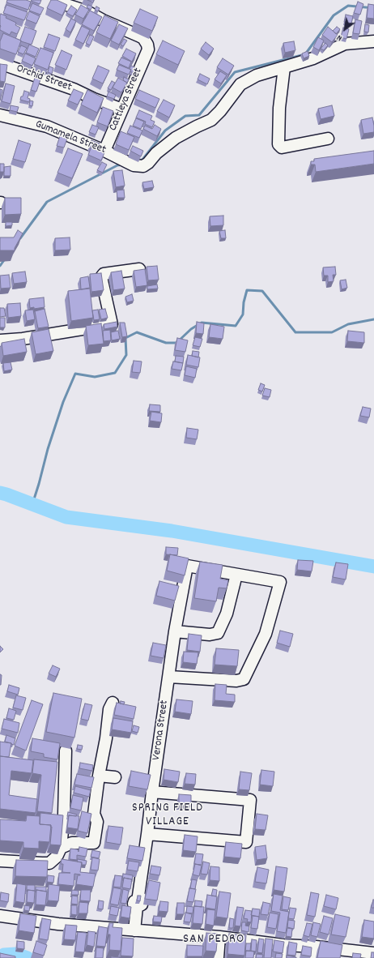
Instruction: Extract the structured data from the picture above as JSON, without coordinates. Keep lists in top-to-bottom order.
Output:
{
  "streets": {
    "street": [
      "Orchid Street",
      "Cattleya Street",
      "Gumamela Street",
      "Verona Street"
    ]
  },
  "crossings": [
    ["Orchid Street", "Cattleya Street"],
    ["Cattleya Street", "Gumamela Street"]
  ],
  "districts": ["SPRING FIELD VILLAGE", "SAN PEDRO"],
  "north": "bottom left"
}
